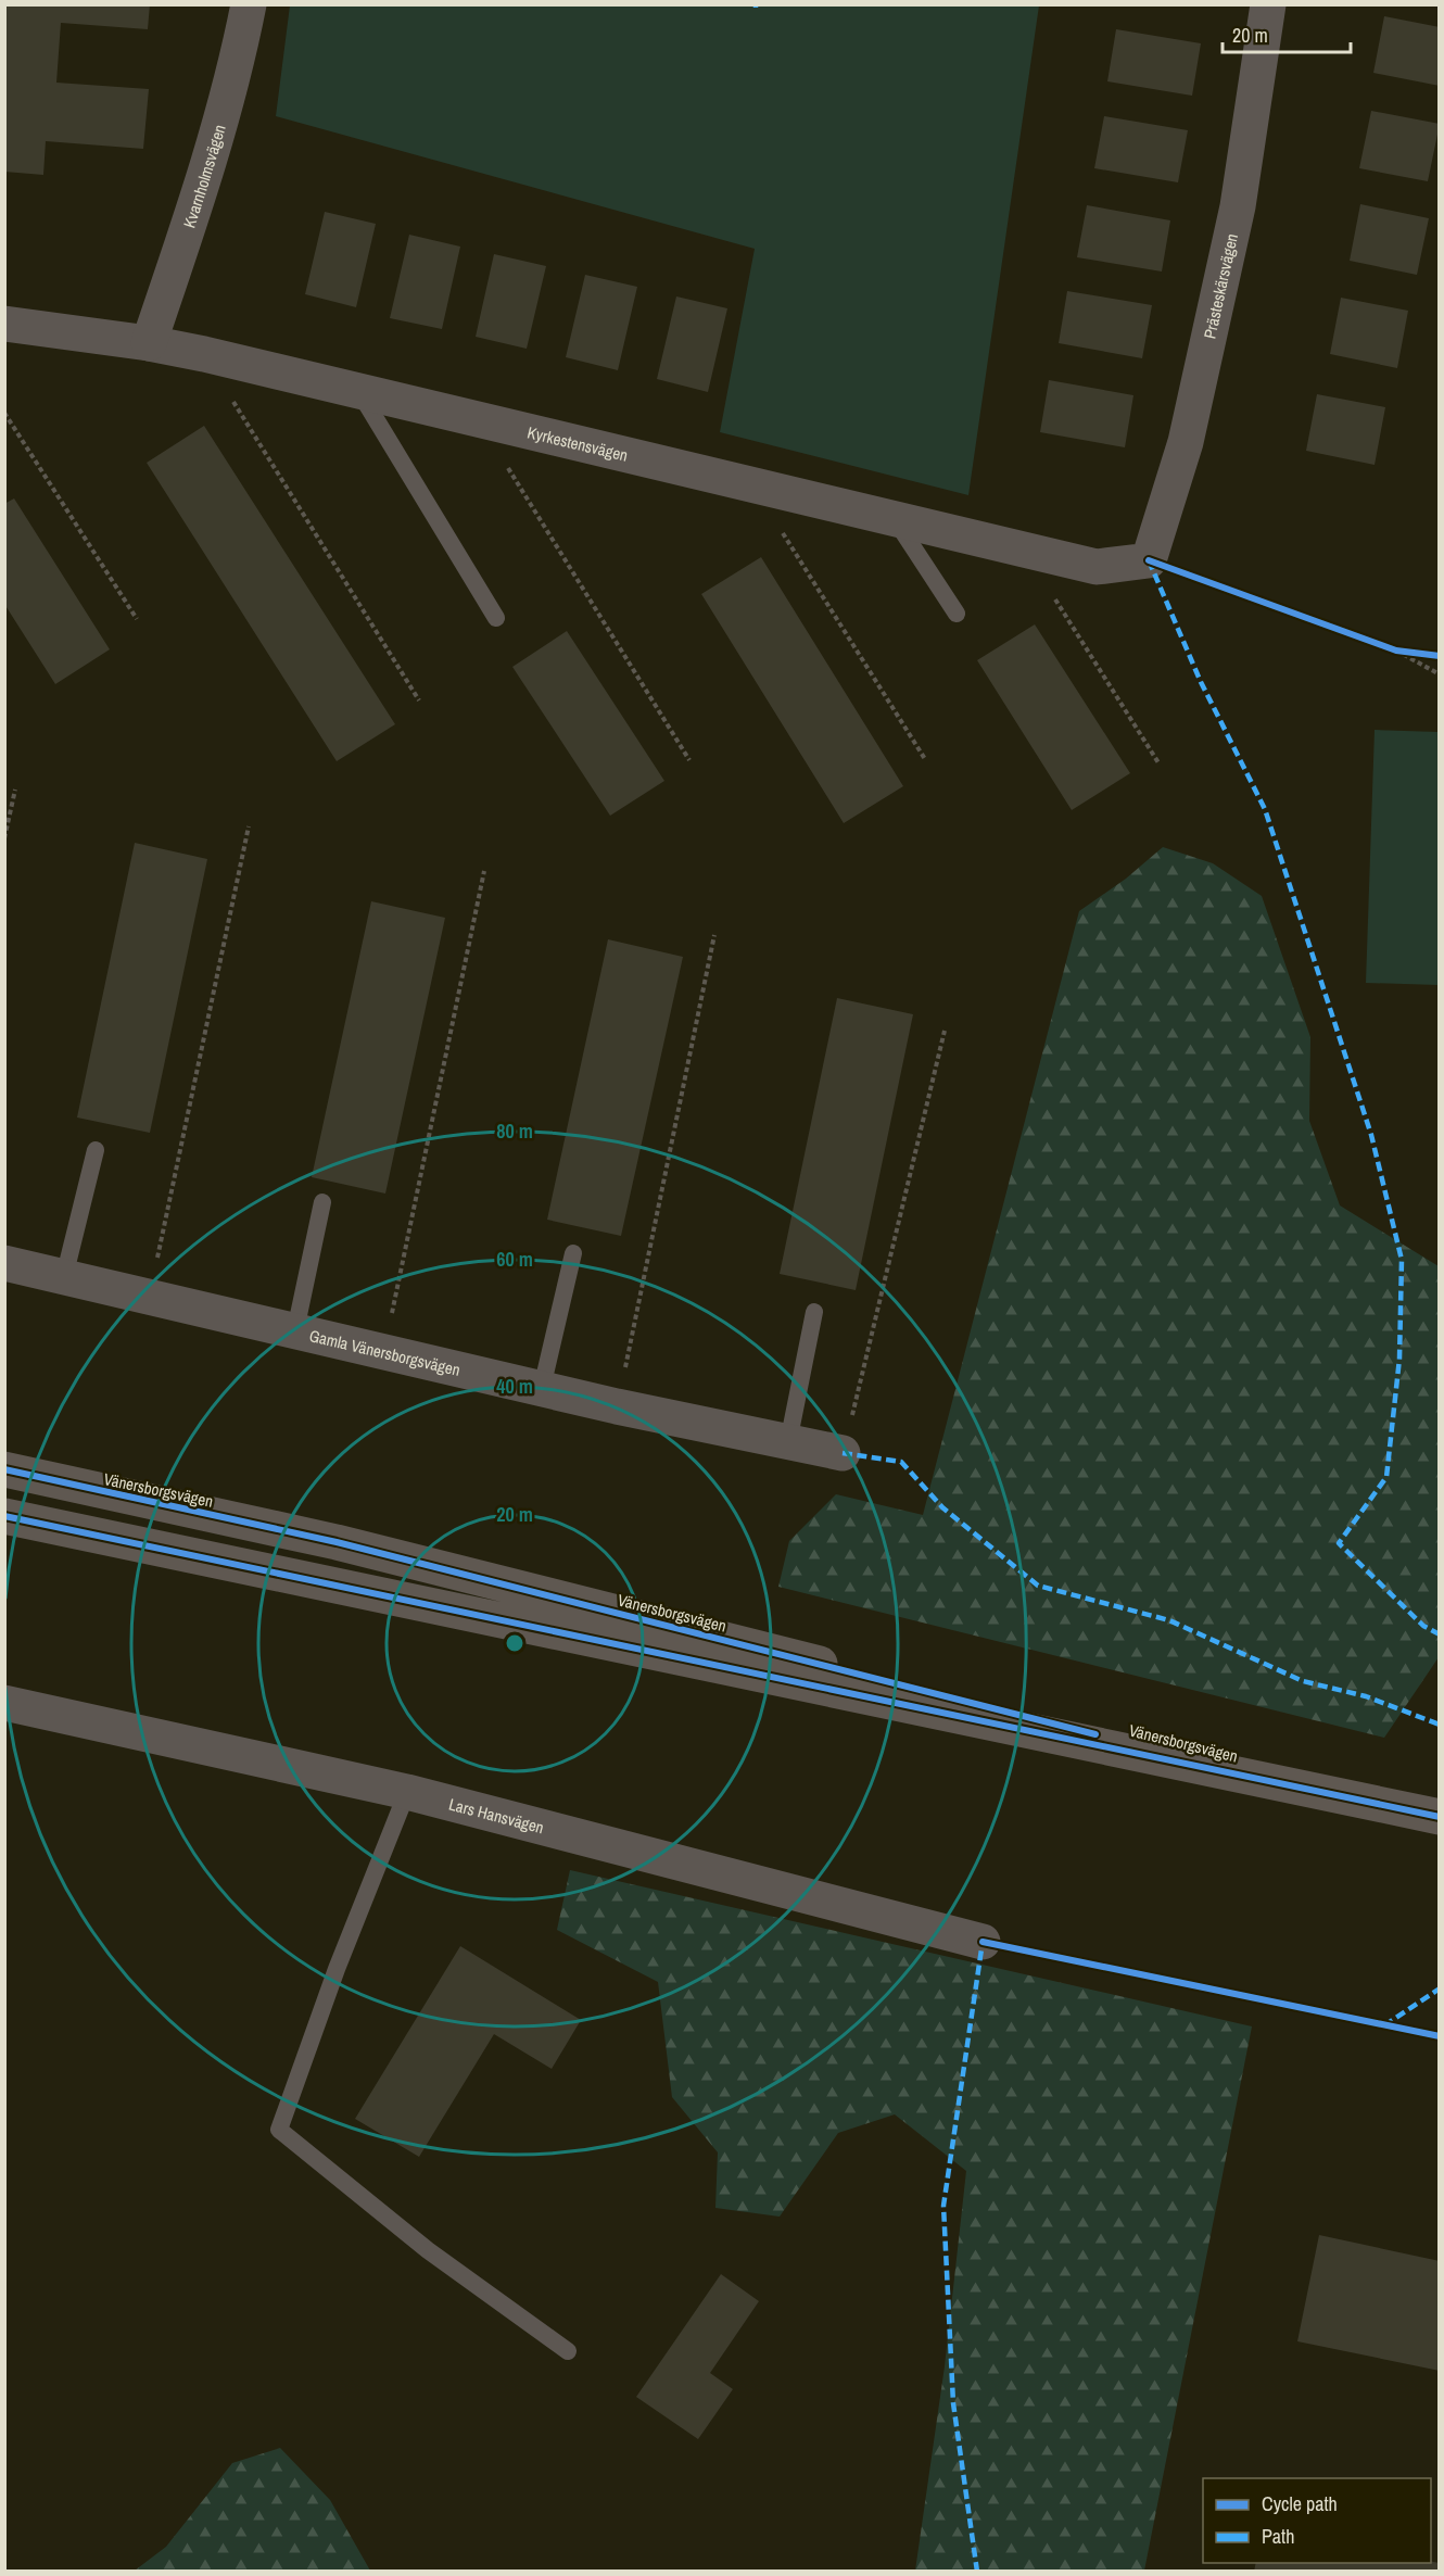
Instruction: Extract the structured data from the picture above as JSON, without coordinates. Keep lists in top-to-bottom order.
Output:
{
  "streets": {
    "main road": ["Vänersborgsvägen"],
    "street": [
      "Kvarnholmsvägen",
      "Prästeskärsvägen",
      "Kyrkestensvägen",
      "Gamla Vänersborgsvägen",
      "Lars Hansvägen"
    ]
  },
  "crossings": [
    ["Kvarnholmsvägen", "Kyrkestensvägen"],
    ["Prästeskärsvägen", "Kyrkestensvägen"]
  ],
  "legend": ["Cycle path", "Path"],
  "scale_bar": "20 m",
  "rings": [
    "80 m",
    "60 m",
    "40 m",
    "20 m"
  ]
}
